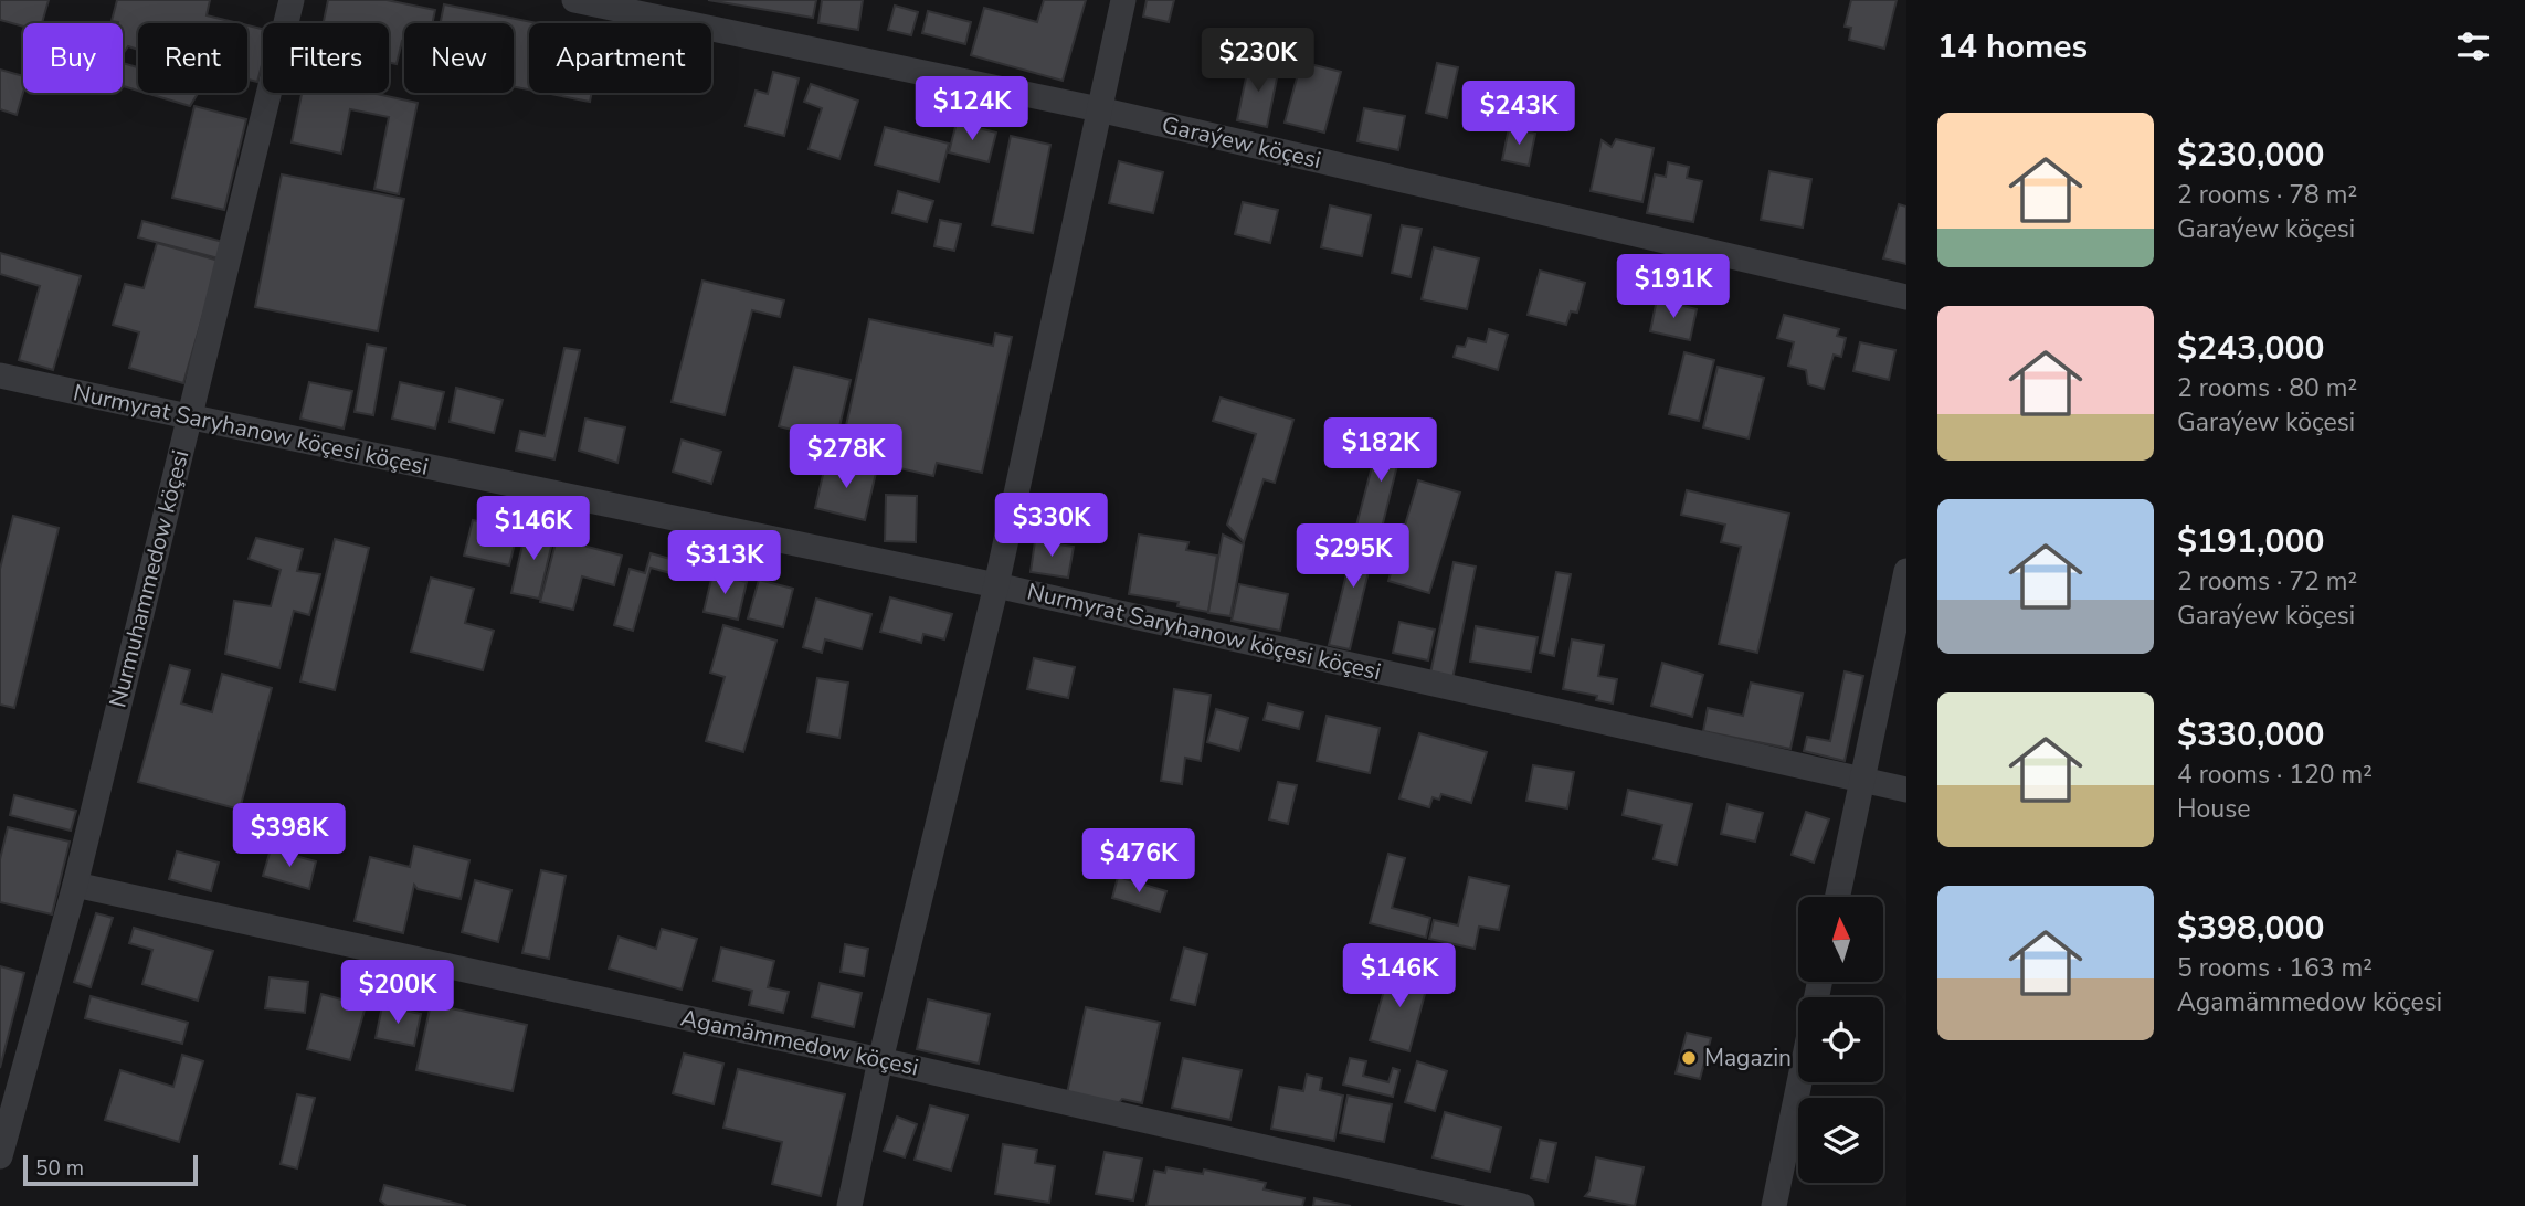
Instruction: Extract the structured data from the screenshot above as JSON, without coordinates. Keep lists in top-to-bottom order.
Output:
{
  "streets": {
    "street": [
      "Garaýew köçesi",
      "Nurmyrat Saryhanow köçesi köçesi",
      "Nurmuhammedow köçesi",
      "Agamämmedow köçesi"
    ]
  },
  "crossings": [
    ["Nurmyrat Saryhanow köçesi köçesi", "Nurmuhammedow köçesi"],
    ["Nurmuhammedow köçesi", "Agamämmedow köçesi"]
  ],
  "places": ["Magazin"],
  "scale_bar": "50 m",
  "north": "top",
  "page": {
    "heading": "14 homes",
    "chip": [
      "Buy",
      "Rent",
      "Filters",
      "New",
      "Apartment"
    ],
    "price": [
      "$230K",
      "$124K",
      "$243K",
      "$191K",
      "$182K",
      "$278K",
      "$330K",
      "$146K",
      "$295K",
      "$313K",
      "$398K",
      "$476K",
      "$146K",
      "$200K"
    ],
    "list": [
      {
        "name": "$230,000",
        "note": "2 rooms · 78 m² · Garaýew köçesi"
      },
      {
        "name": "$243,000",
        "note": "2 rooms · 80 m² · Garaýew köçesi"
      },
      {
        "name": "$191,000",
        "note": "2 rooms · 72 m² · Garaýew köçesi"
      },
      {
        "name": "$330,000",
        "note": "4 rooms · 120 m² · House"
      },
      {
        "name": "$398,000",
        "note": "5 rooms · 163 m² · Agamämmedow köçesi"
      }
    ],
    "scale": "50 m"
  }
}
